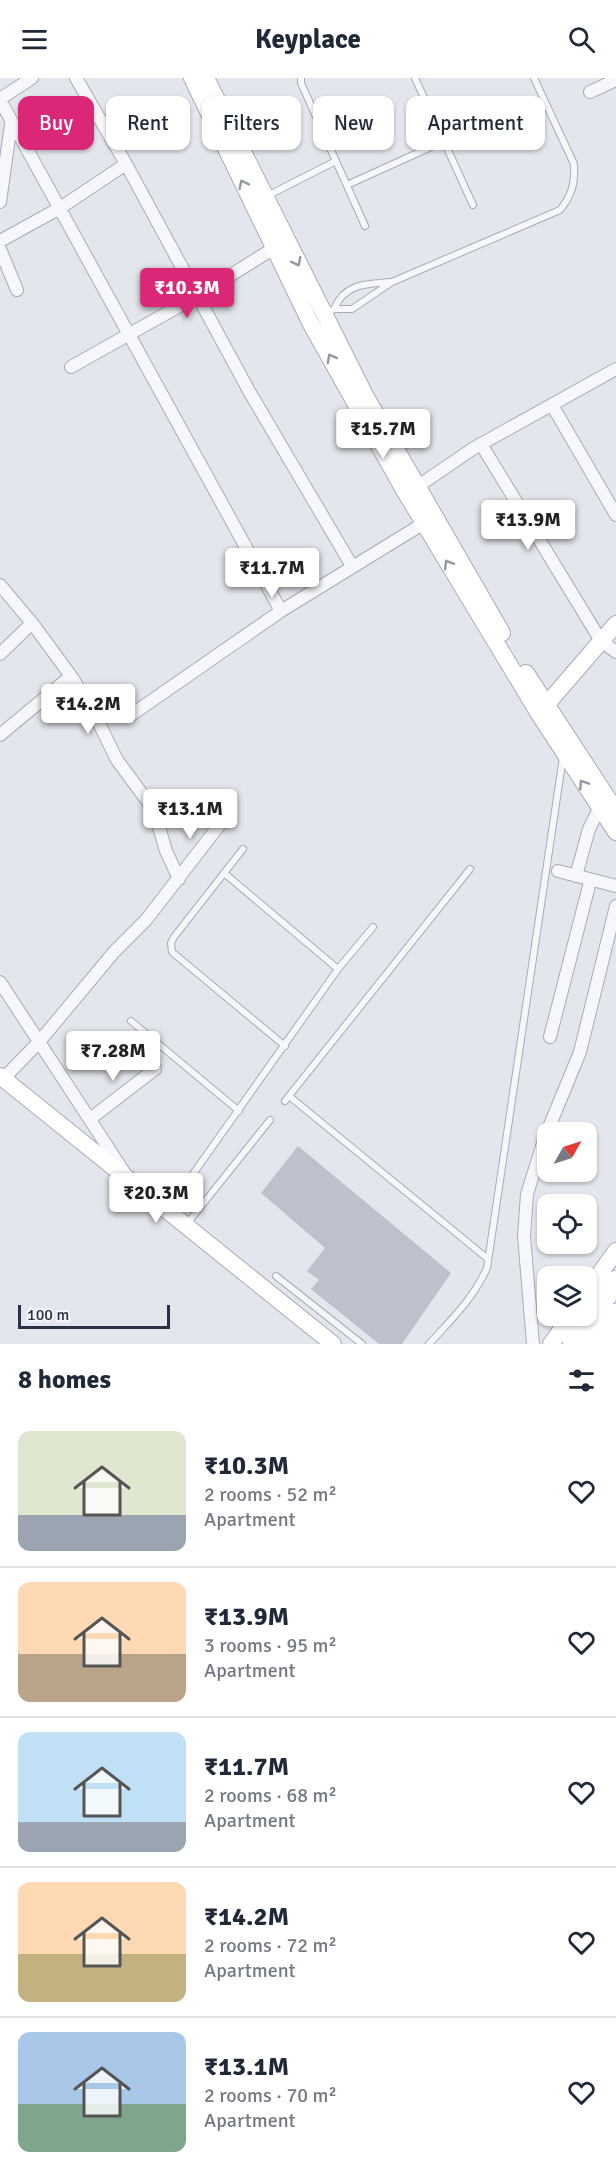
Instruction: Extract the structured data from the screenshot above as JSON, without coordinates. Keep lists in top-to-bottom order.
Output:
{
  "scale_bar": "100 m",
  "north": "top right",
  "page": {
    "header": "Keyplace",
    "chip": [
      "Buy",
      "Rent",
      "Filters",
      "New",
      "Apartment"
    ],
    "price": [
      "₹10.3M",
      "₹15.7M",
      "₹13.9M",
      "₹11.7M",
      "₹14.2M",
      "₹13.1M",
      "₹7.28M",
      "₹20.3M"
    ],
    "scale": "100 m",
    "heading": "8 homes",
    "list": [
      {
        "name": "₹10.3M",
        "note": "2 rooms · 52 m² · Apartment"
      },
      {
        "name": "₹13.9M",
        "note": "3 rooms · 95 m² · Apartment"
      },
      {
        "name": "₹11.7M",
        "note": "2 rooms · 68 m² · Apartment"
      },
      {
        "name": "₹14.2M",
        "note": "2 rooms · 72 m² · Apartment"
      },
      {
        "name": "₹13.1M",
        "note": "2 rooms · 70 m² · Apartment"
      }
    ]
  }
}
